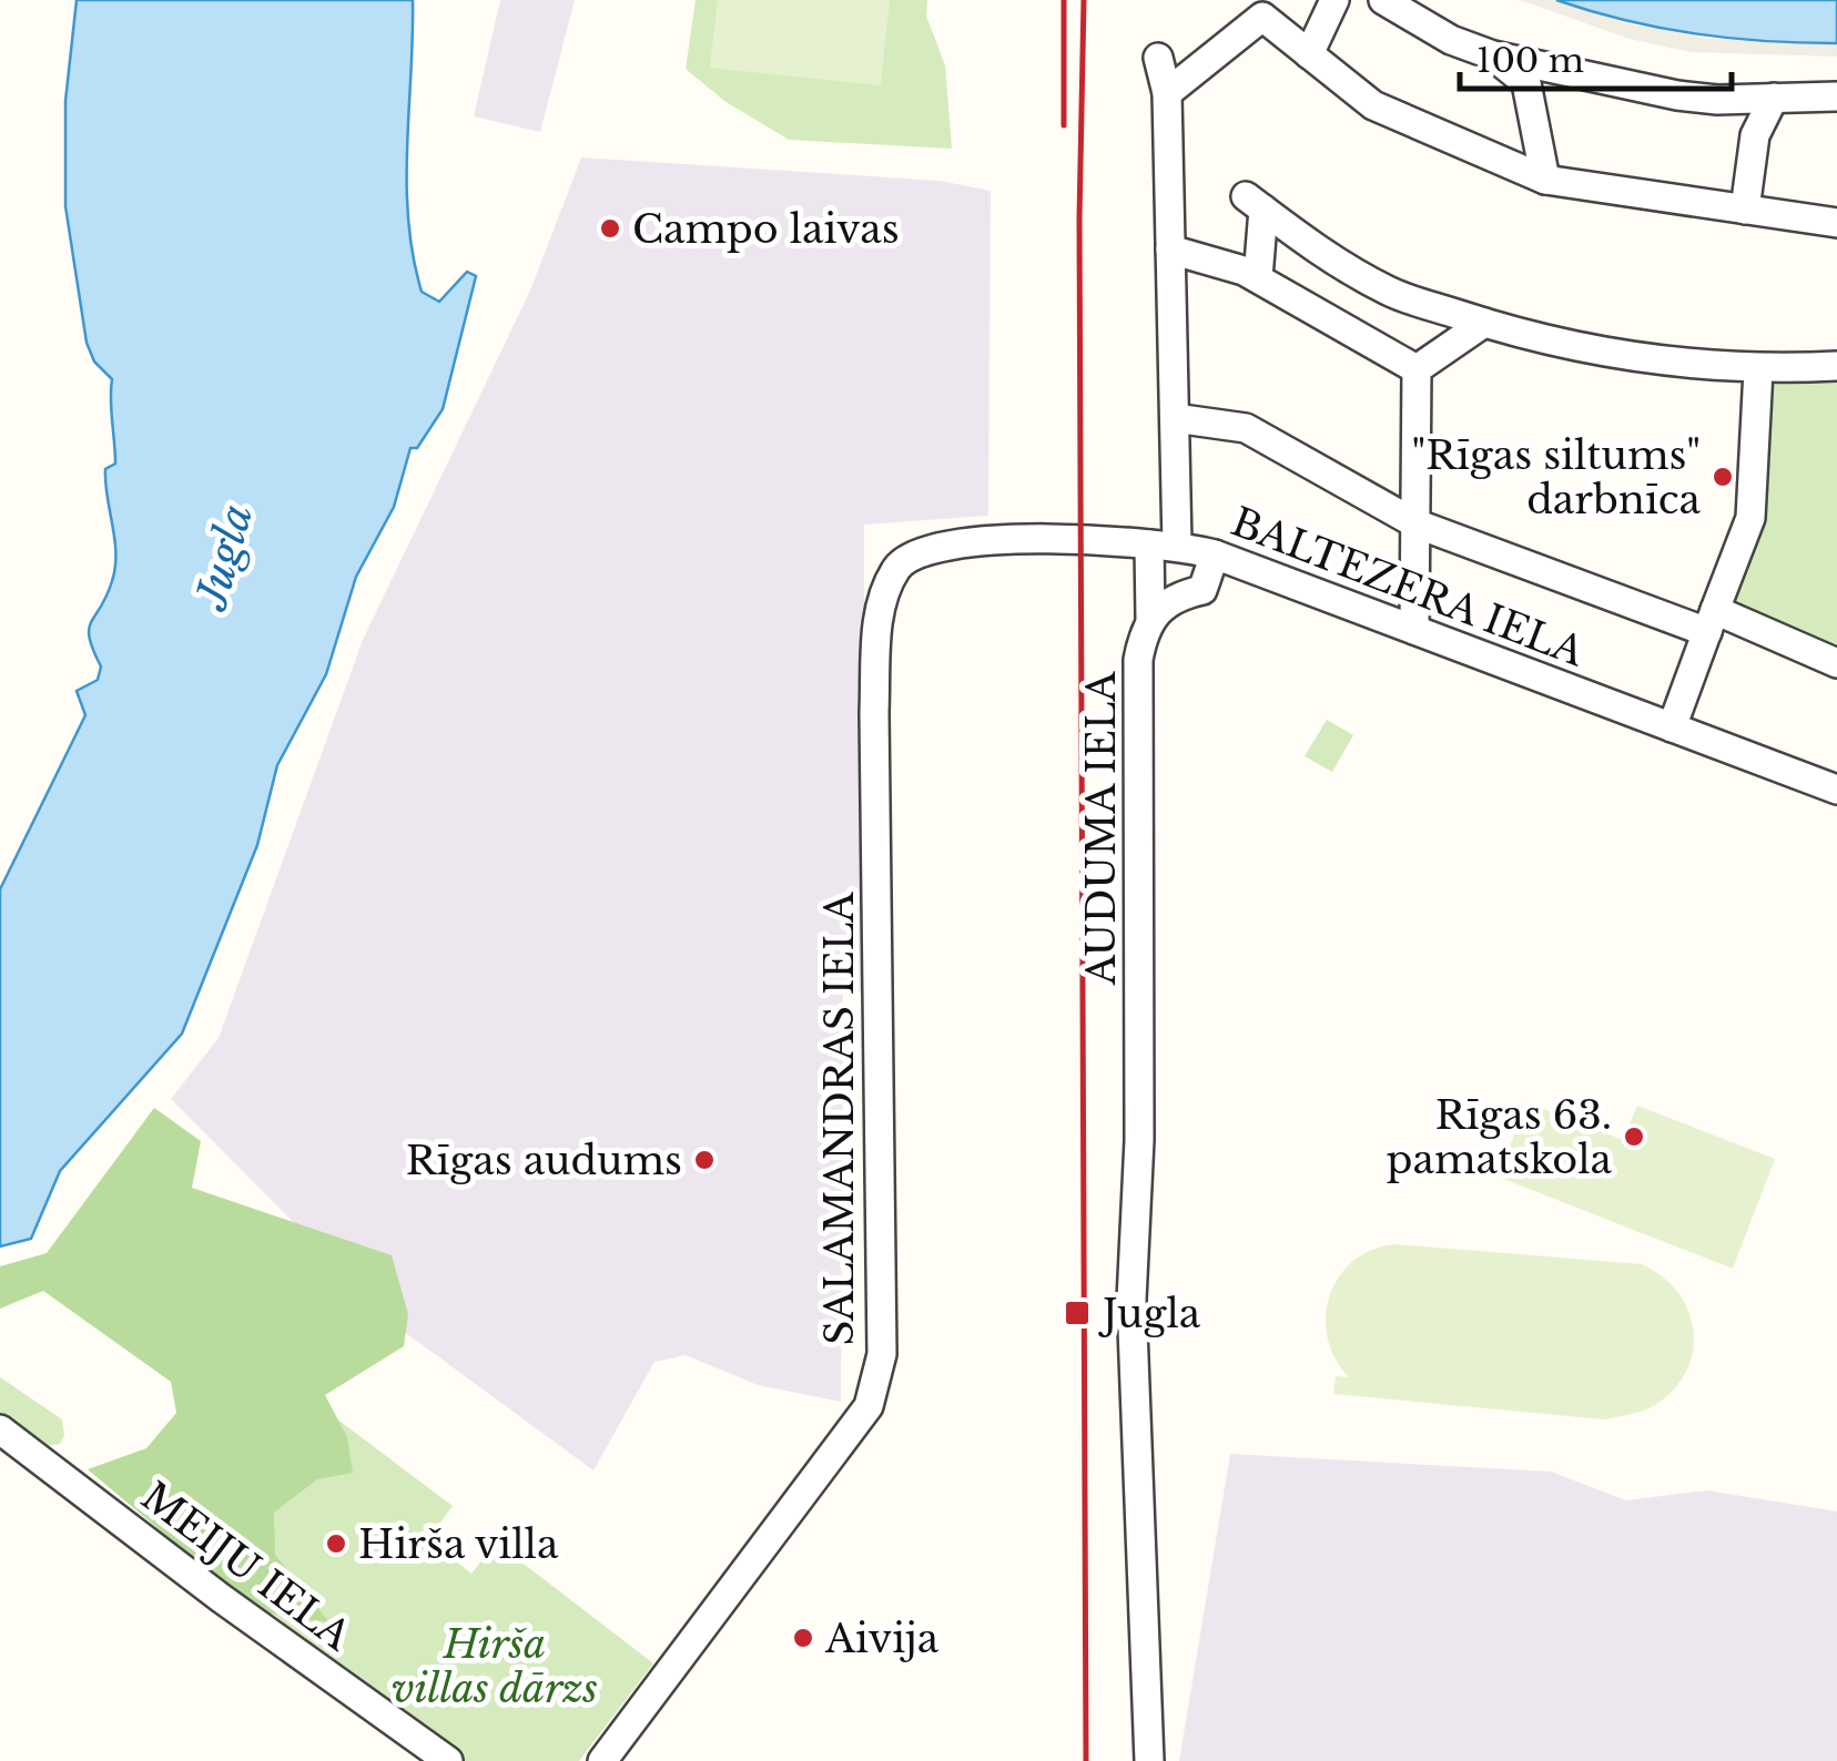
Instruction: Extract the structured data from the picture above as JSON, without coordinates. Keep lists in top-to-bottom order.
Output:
{
  "streets": {
    "street": [
      "BALTEZERA IELA",
      "AUDUMA IELA",
      "SALAMANDRAS IELA",
      "MEIJU IELA"
    ]
  },
  "crossings": [
    ["BALTEZERA IELA", "AUDUMA IELA"],
    ["BALTEZERA IELA", "SALAMANDRAS IELA"]
  ],
  "water": ["Jugla"],
  "parks": ["Hirša villas dārzs"],
  "places": {
    "other": [
      "Campo laivas",
      "\"Rīgas siltums\" darbnīca",
      "Rīgas 63. pamatskola",
      "Rīgas audums",
      "Hirša villa",
      "Aivija"
    ],
    "transit": ["Jugla"]
  },
  "scale_bar": "100 m"
}
